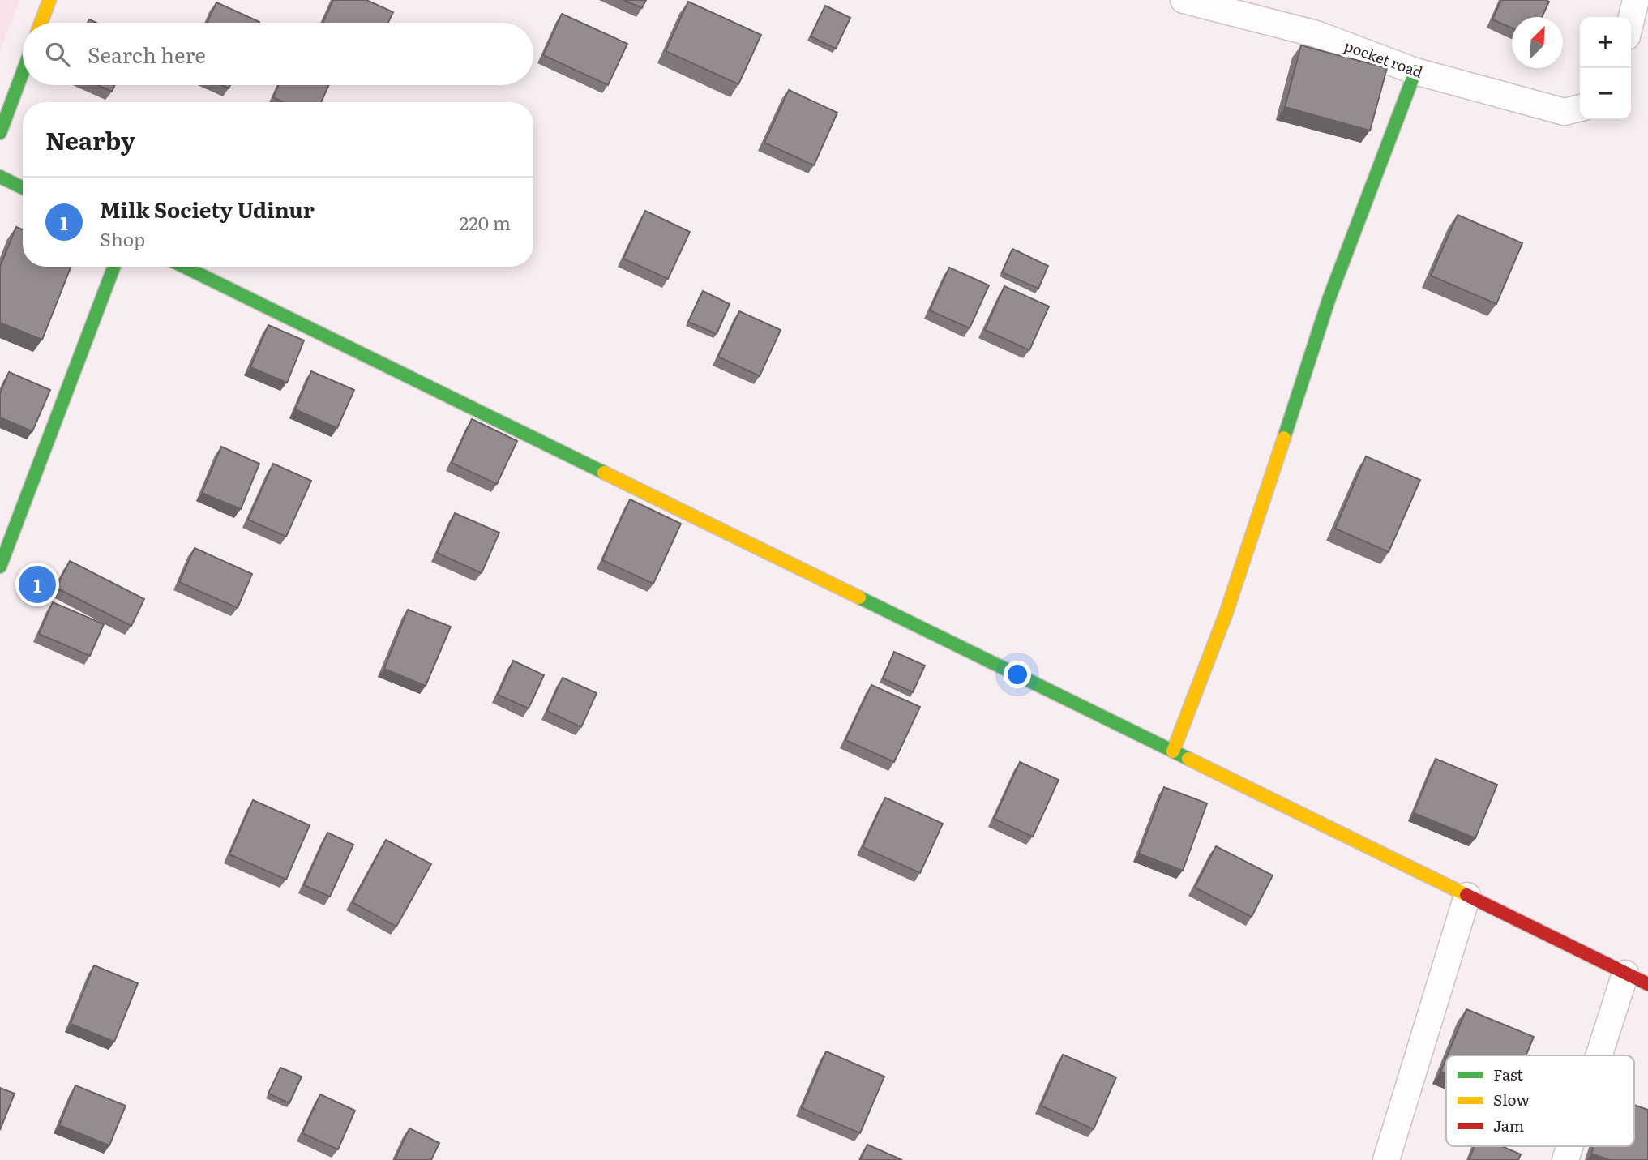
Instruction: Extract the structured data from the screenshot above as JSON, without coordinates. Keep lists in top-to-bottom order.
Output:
{
  "streets": {
    "street": ["pocket road"]
  },
  "legend": ["Fast", "Slow", "Jam"],
  "north": "top right",
  "page": {
    "map_buttons": ["+", "−"],
    "search": "Search here",
    "heading": "Nearby",
    "list": [
      {
        "mark": "1",
        "name": "Milk Society Udinur",
        "note": "Shop",
        "value": "220 m"
      }
    ],
    "pins": "1"
  }
}
